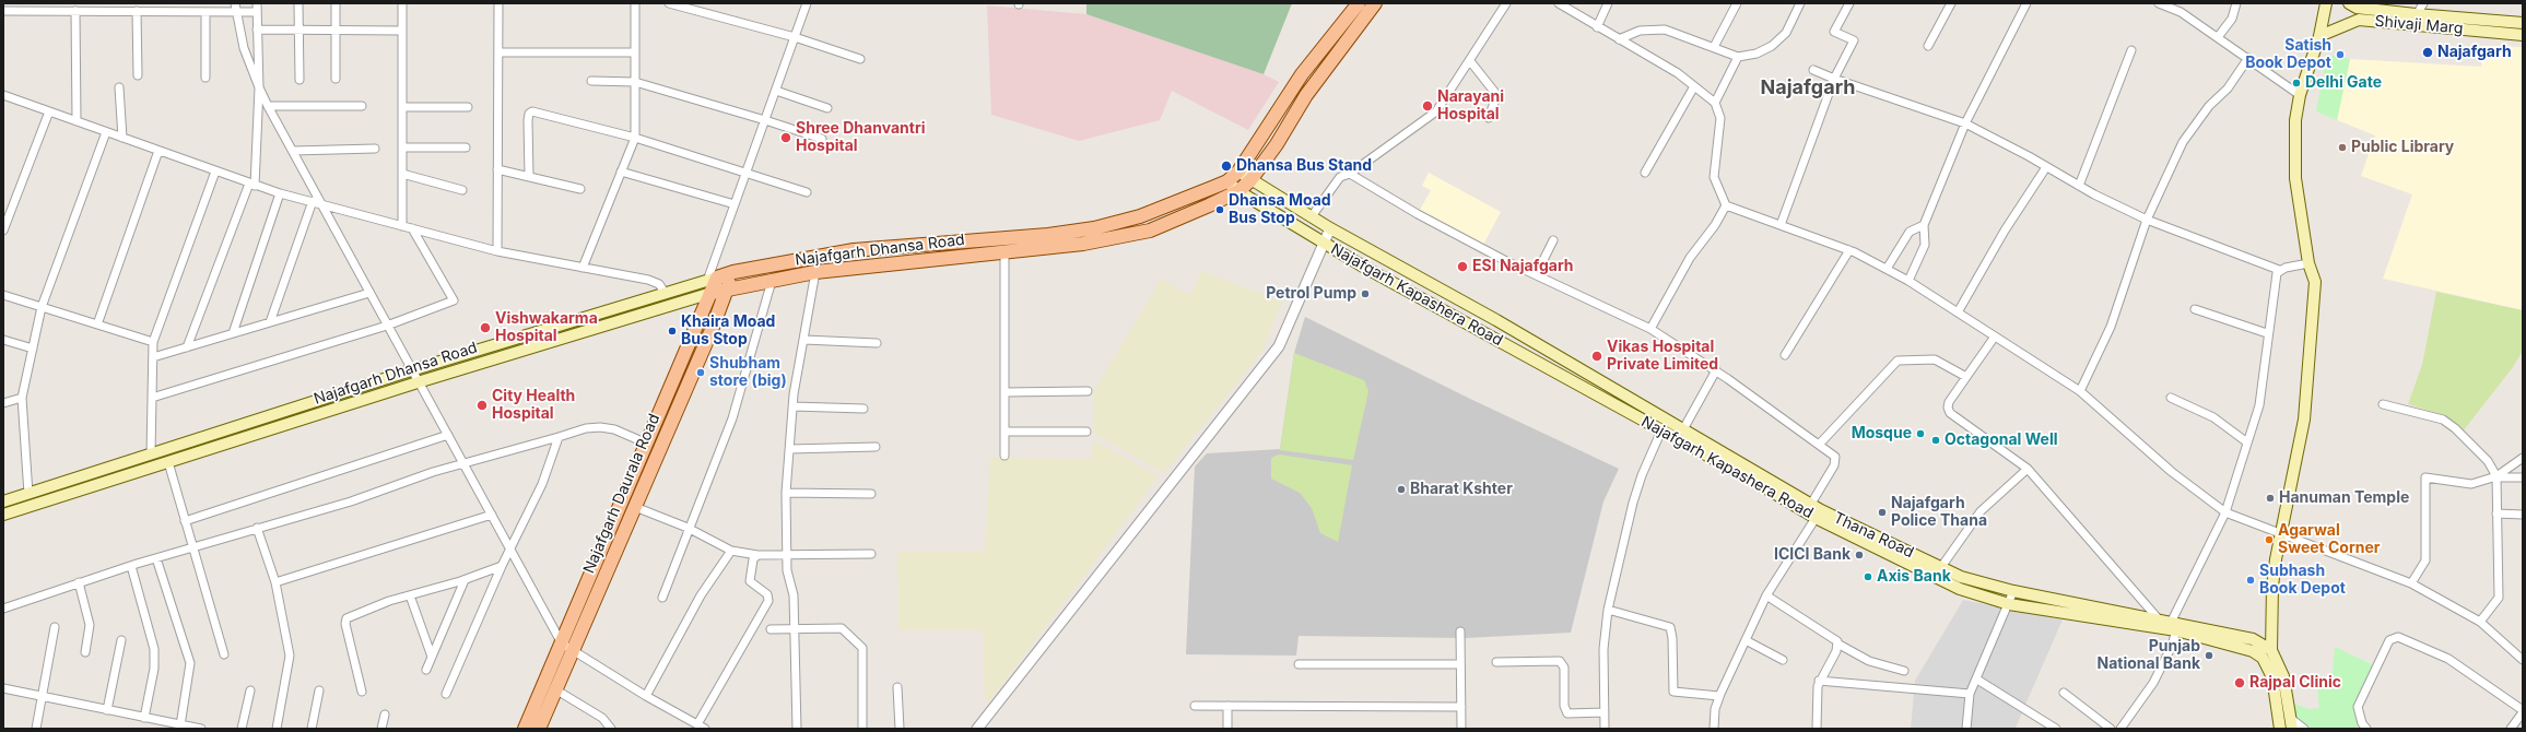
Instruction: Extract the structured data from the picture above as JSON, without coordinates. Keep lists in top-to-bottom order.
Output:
{
  "streets": {
    "main road": [
      "Shivaji Marg",
      "Najafgarh Dhansa Road",
      "Najafgarh Kapashera Road",
      "Najafgarh Daurala Road",
      "Thana Road"
    ]
  },
  "crossings": [
    ["Najafgarh Dhansa Road", "Najafgarh Kapashera Road"],
    ["Najafgarh Dhansa Road", "Najafgarh Daurala Road"],
    ["Najafgarh Dhansa Road", "Thana Road"],
    ["Najafgarh Kapashera Road", "Thana Road"]
  ],
  "districts": ["Najafgarh"],
  "places": [
    "Najafgarh",
    "Satish Book Depot",
    "Delhi Gate",
    "Narayani Hospital",
    "Shree Dhanvantri Hospital",
    "Public Library",
    "Dhansa Bus Stand",
    "Dhansa Moad Bus Stop",
    "ESI Najafgarh",
    "Petrol Pump",
    "Vishwakarma Hospital",
    "Khaira Moad Bus Stop",
    "Vikas Hospital Private Limited",
    "Shubham store (big)",
    "City Health Hospital",
    "Mosque",
    "Octagonal Well",
    "Bharat Kshter",
    "Hanuman Temple",
    "Najafgarh Police Thana",
    "Agarwal Sweet Corner",
    "ICICI Bank",
    "Axis Bank",
    "Subhash Book Depot",
    "Punjab National Bank",
    "Rajpal Clinic"
  ]
}
